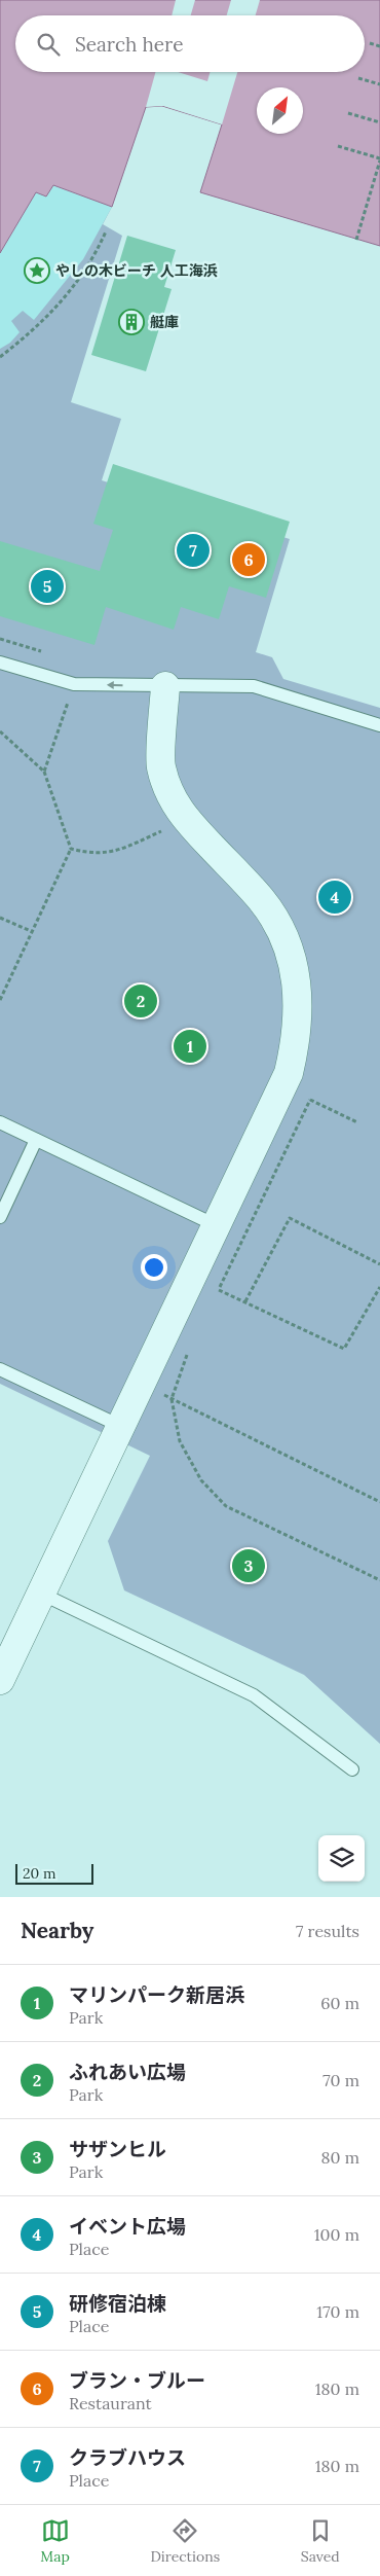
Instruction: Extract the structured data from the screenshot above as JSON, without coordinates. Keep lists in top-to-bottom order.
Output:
{
  "places": {
    "place": ["やしの木ビーチ 人工海浜"],
    "building": ["艇庫"]
  },
  "scale_bar": "20 m",
  "north": "top right",
  "page": {
    "search": "Search here",
    "pins": [
      "7",
      "6",
      "5",
      "4",
      "2",
      "1",
      "3"
    ],
    "scale": "20 m",
    "heading": ["Nearby", "7 results"],
    "list": [
      {
        "mark": "1",
        "name": "マリンパーク新居浜",
        "note": "Park",
        "value": "60 m"
      },
      {
        "mark": "2",
        "name": "ふれあい広場",
        "note": "Park",
        "value": "70 m"
      },
      {
        "mark": "3",
        "name": "サザンヒル",
        "note": "Park",
        "value": "80 m"
      },
      {
        "mark": "4",
        "name": "イベント広場",
        "note": "Place",
        "value": "100 m"
      },
      {
        "mark": "5",
        "name": "研修宿泊棟",
        "note": "Place",
        "value": "170 m"
      },
      {
        "mark": "6",
        "name": "ブラン・ブルー",
        "note": "Restaurant",
        "value": "180 m"
      },
      {
        "mark": "7",
        "name": "クラブハウス",
        "note": "Place",
        "value": "180 m"
      }
    ],
    "nav": ["Map", "Directions", "Saved"]
  }
}
